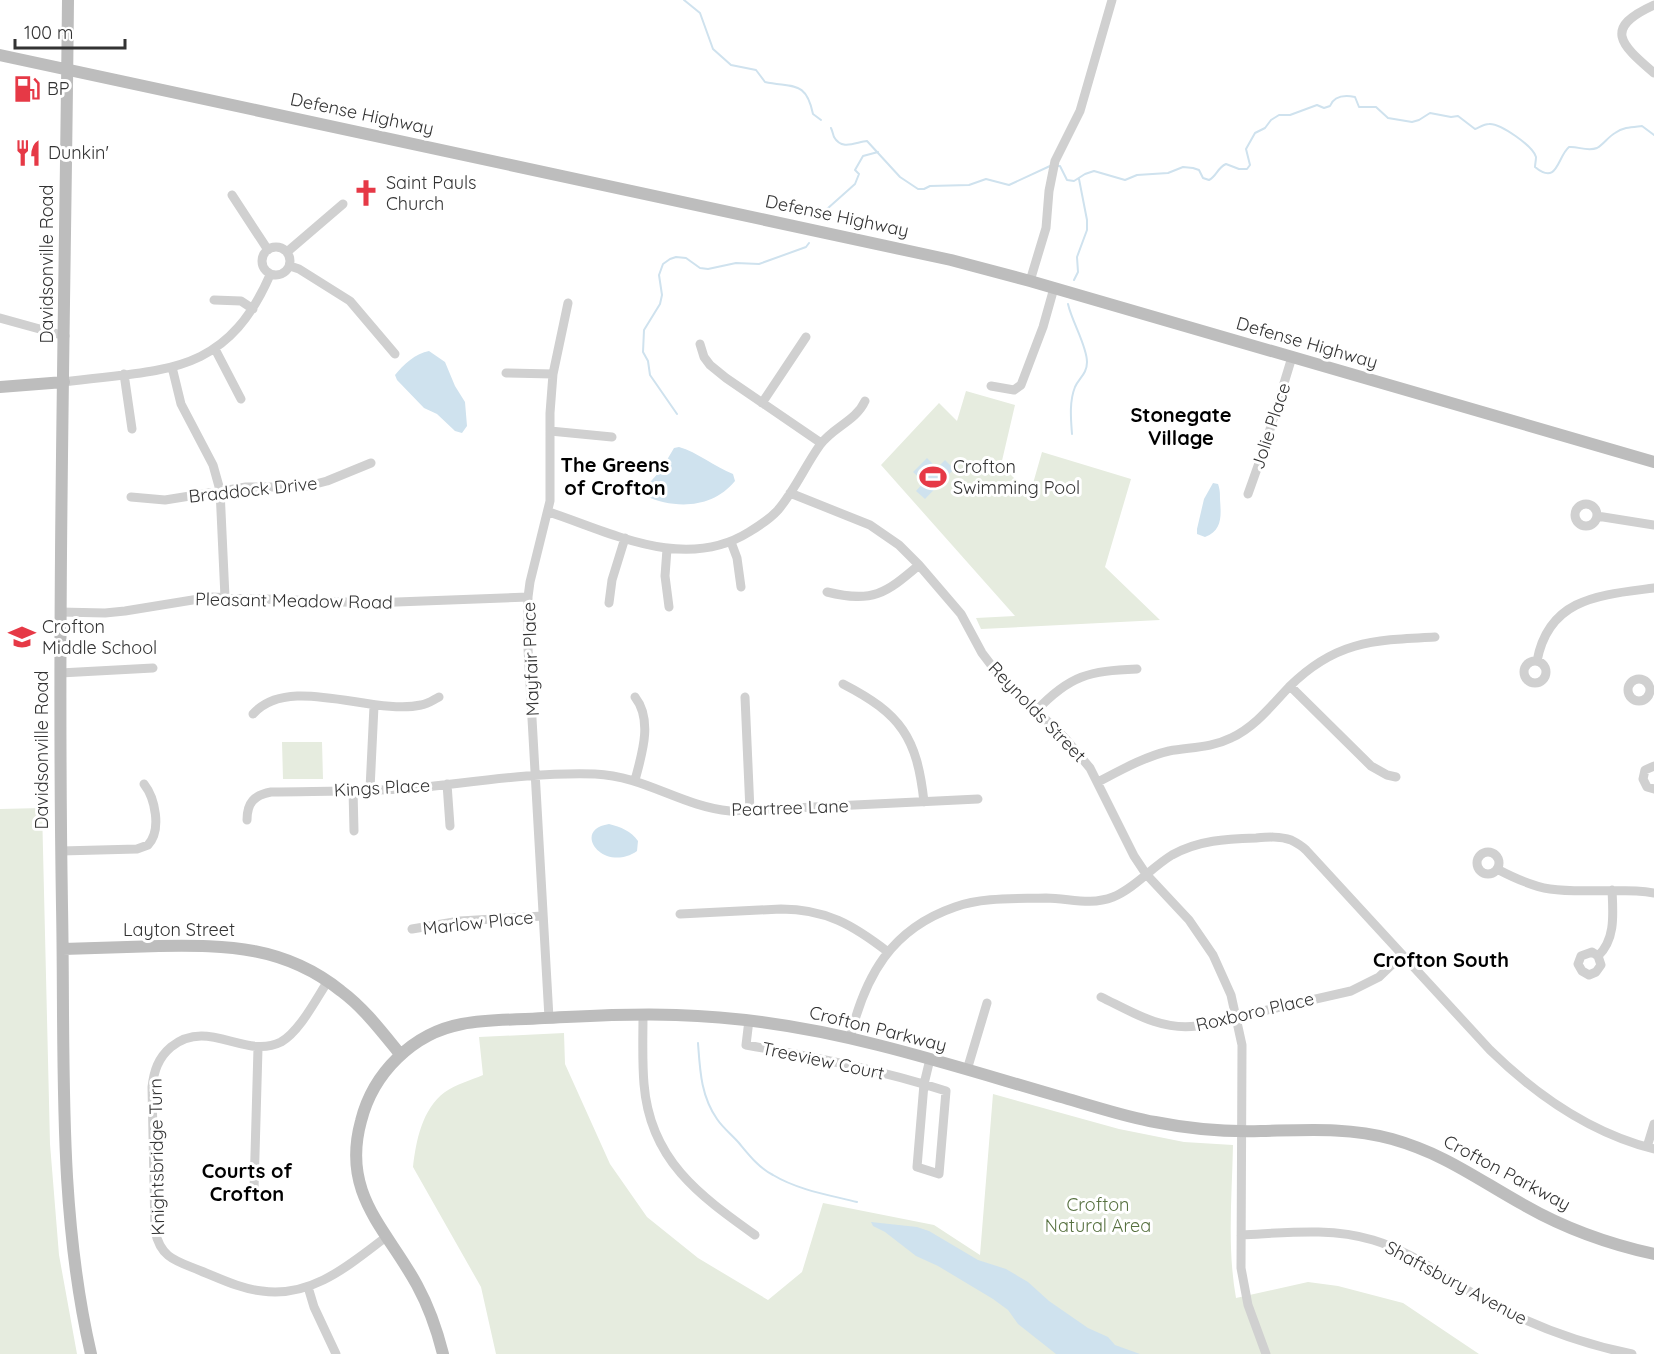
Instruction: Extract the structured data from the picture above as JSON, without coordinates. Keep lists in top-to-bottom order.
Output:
{
  "streets": {
    "main road": [
      "Defense Highway",
      "Davidsonville Road",
      "Layton Street",
      "Crofton Parkway"
    ],
    "street": [
      "Jolie Place",
      "Braddock Drive",
      "Pleasant Meadow Road",
      "Mayfair Place",
      "Reynolds Street",
      "Kings Place",
      "Peartree Lane",
      "Marlow Place",
      "Roxboro Place",
      "Treeview Court",
      "Knightsbridge Turn",
      "Shaftsbury Avenue"
    ]
  },
  "crossings": [
    ["Defense Highway", "Davidsonville Road"],
    ["Defense Highway", "Jolie Place"],
    ["Davidsonville Road", "Pleasant Meadow Road"],
    ["Davidsonville Road", "Layton Street"],
    ["Pleasant Meadow Road", "Mayfair Place"],
    ["Mayfair Place", "Kings Place"],
    ["Mayfair Place", "Peartree Lane"],
    ["Mayfair Place", "Marlow Place"],
    ["Mayfair Place", "Crofton Parkway"],
    ["Reynolds Street", "Roxboro Place"],
    ["Reynolds Street", "Crofton Parkway"],
    ["Reynolds Street", "Shaftsbury Avenue"],
    ["Kings Place", "Peartree Lane"],
    ["Layton Street", "Crofton Parkway"],
    ["Crofton Parkway", "Treeview Court"],
    ["Crofton Parkway", "Knightsbridge Turn"]
  ],
  "districts": [
    "Stonegate Village",
    "The Greens of Crofton",
    "Crofton South",
    "Courts of Crofton"
  ],
  "parks": ["Crofton Natural Area"],
  "places": {
    "fuel station": ["BP"],
    "restaurant": ["Dunkin'"],
    "church": ["Saint Pauls Church"],
    "sports": ["Crofton Swimming Pool"],
    "school or university": ["Crofton Middle School"]
  },
  "scale_bar": "100 m"
}
